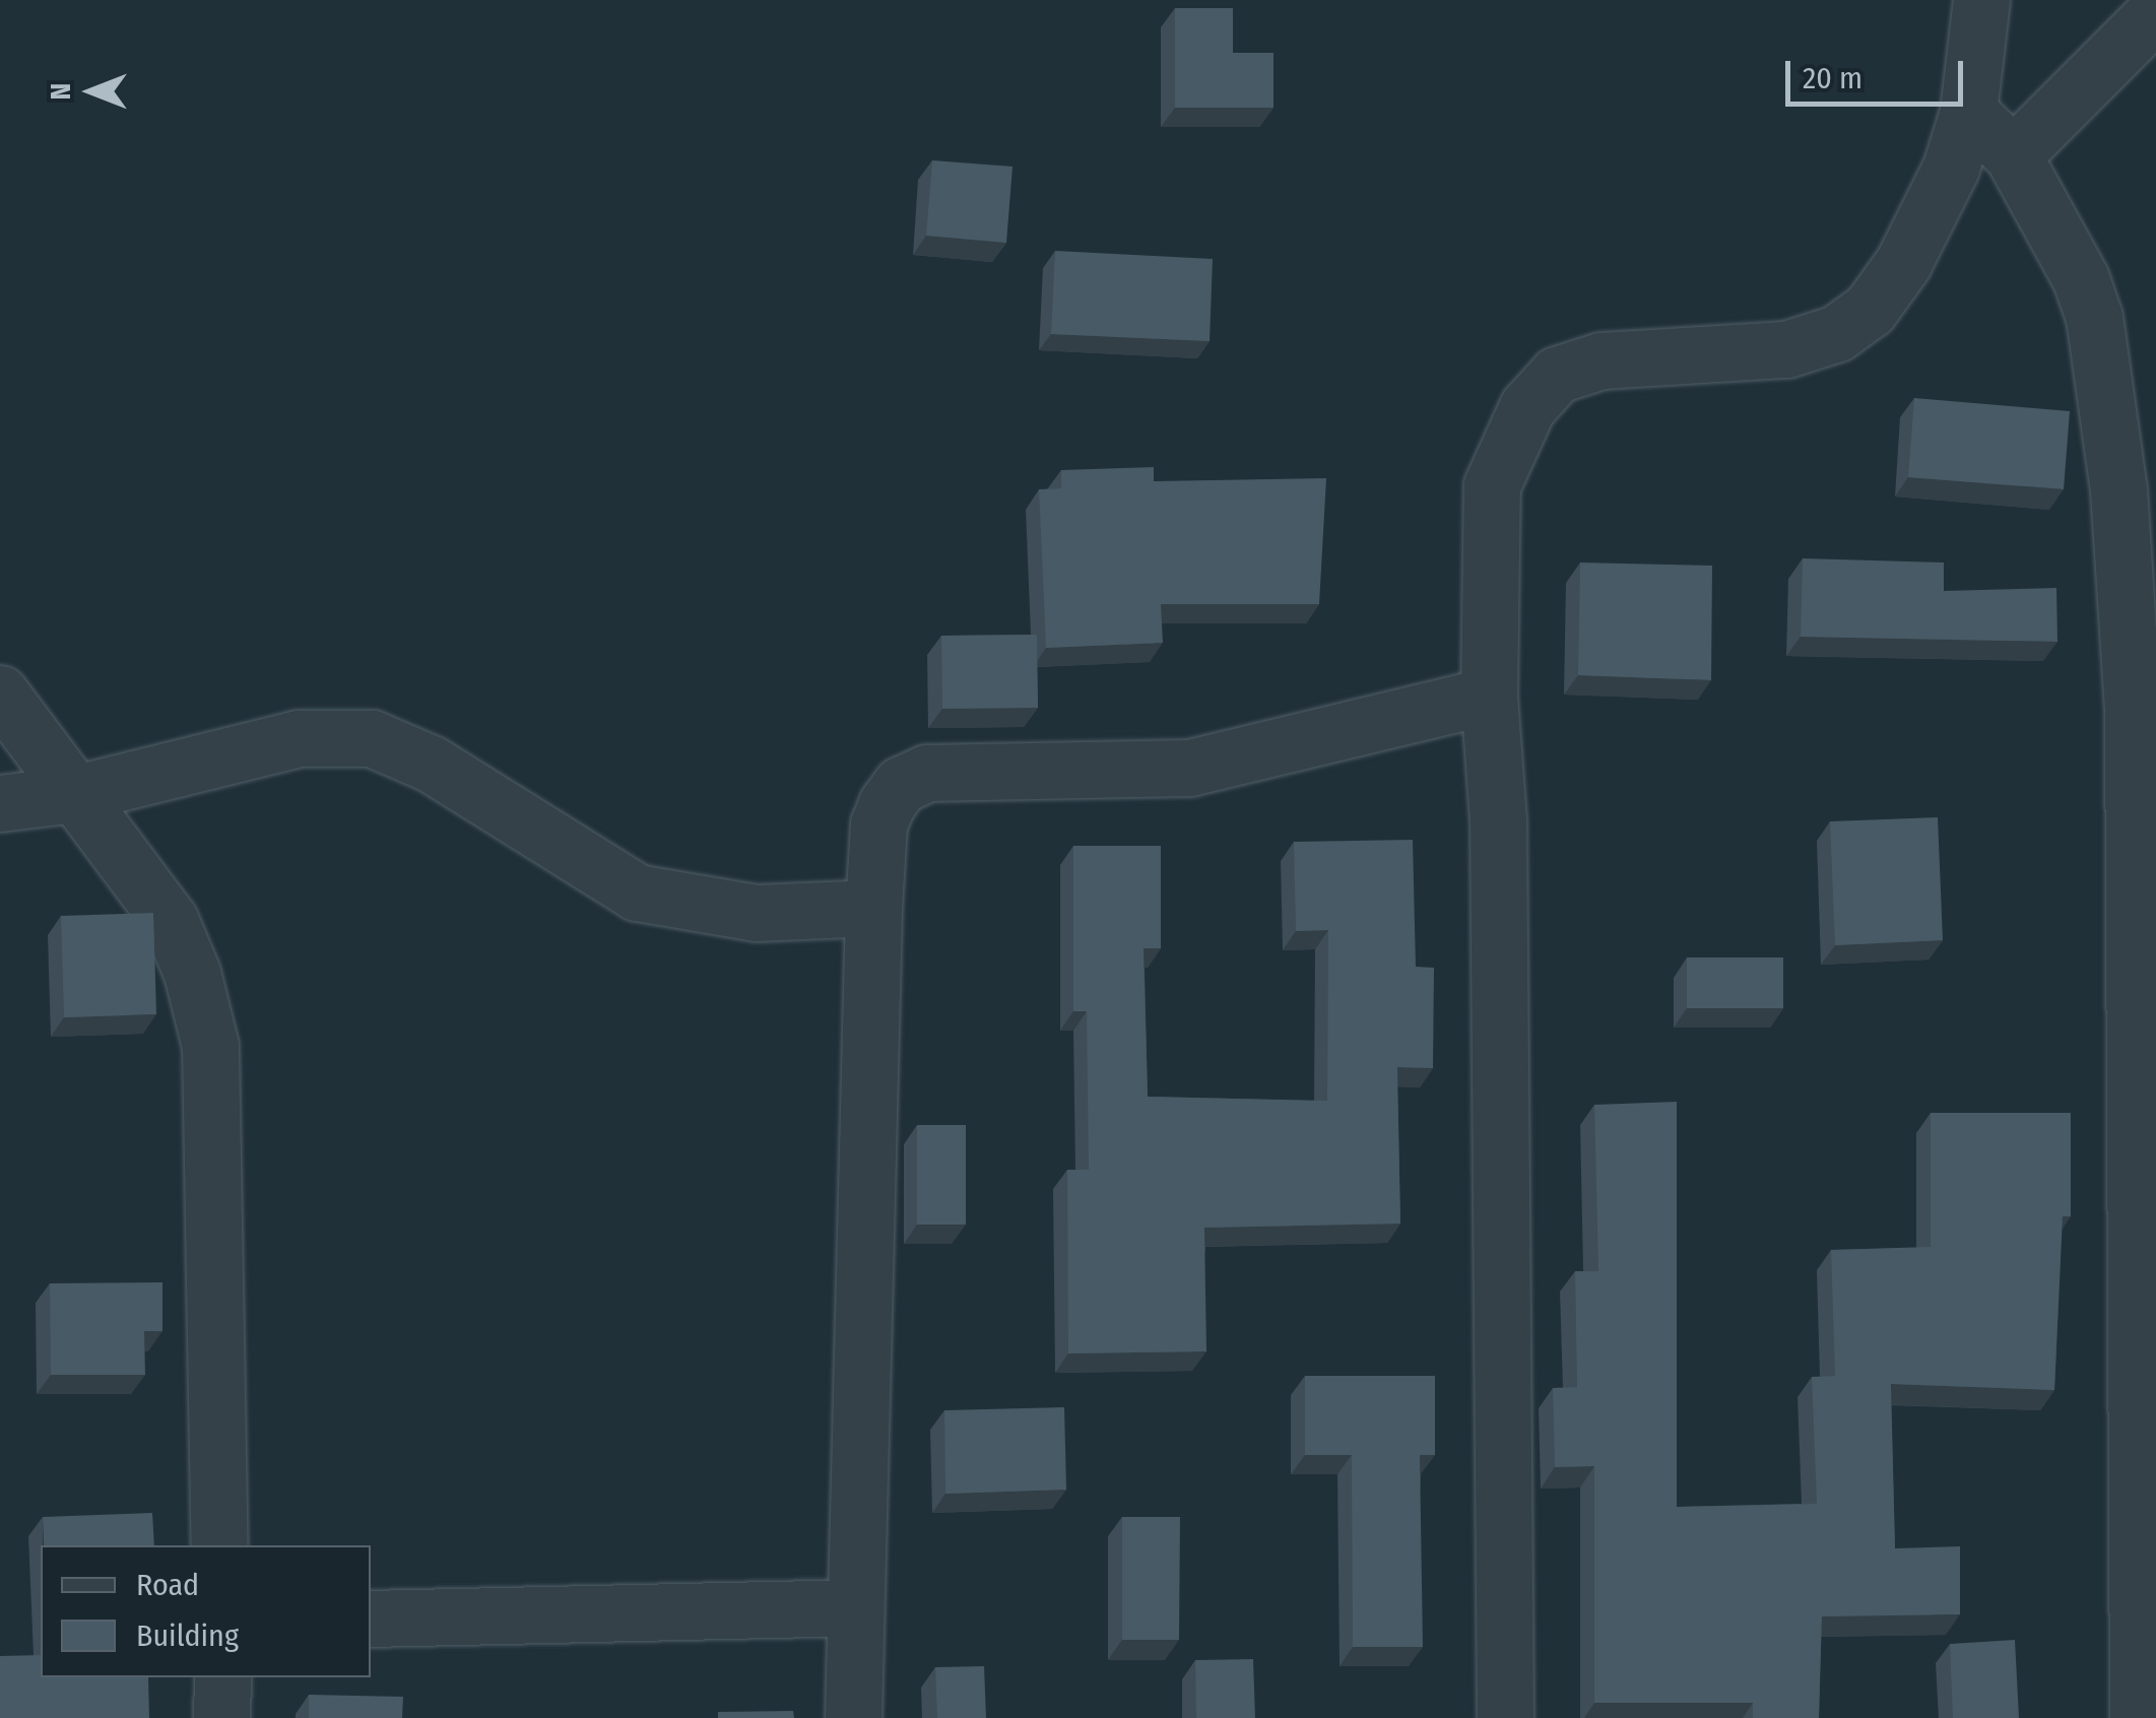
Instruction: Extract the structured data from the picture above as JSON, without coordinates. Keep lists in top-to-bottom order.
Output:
{
  "legend": ["Road", "Building"],
  "scale_bar": "20 m",
  "north": "left"
}
